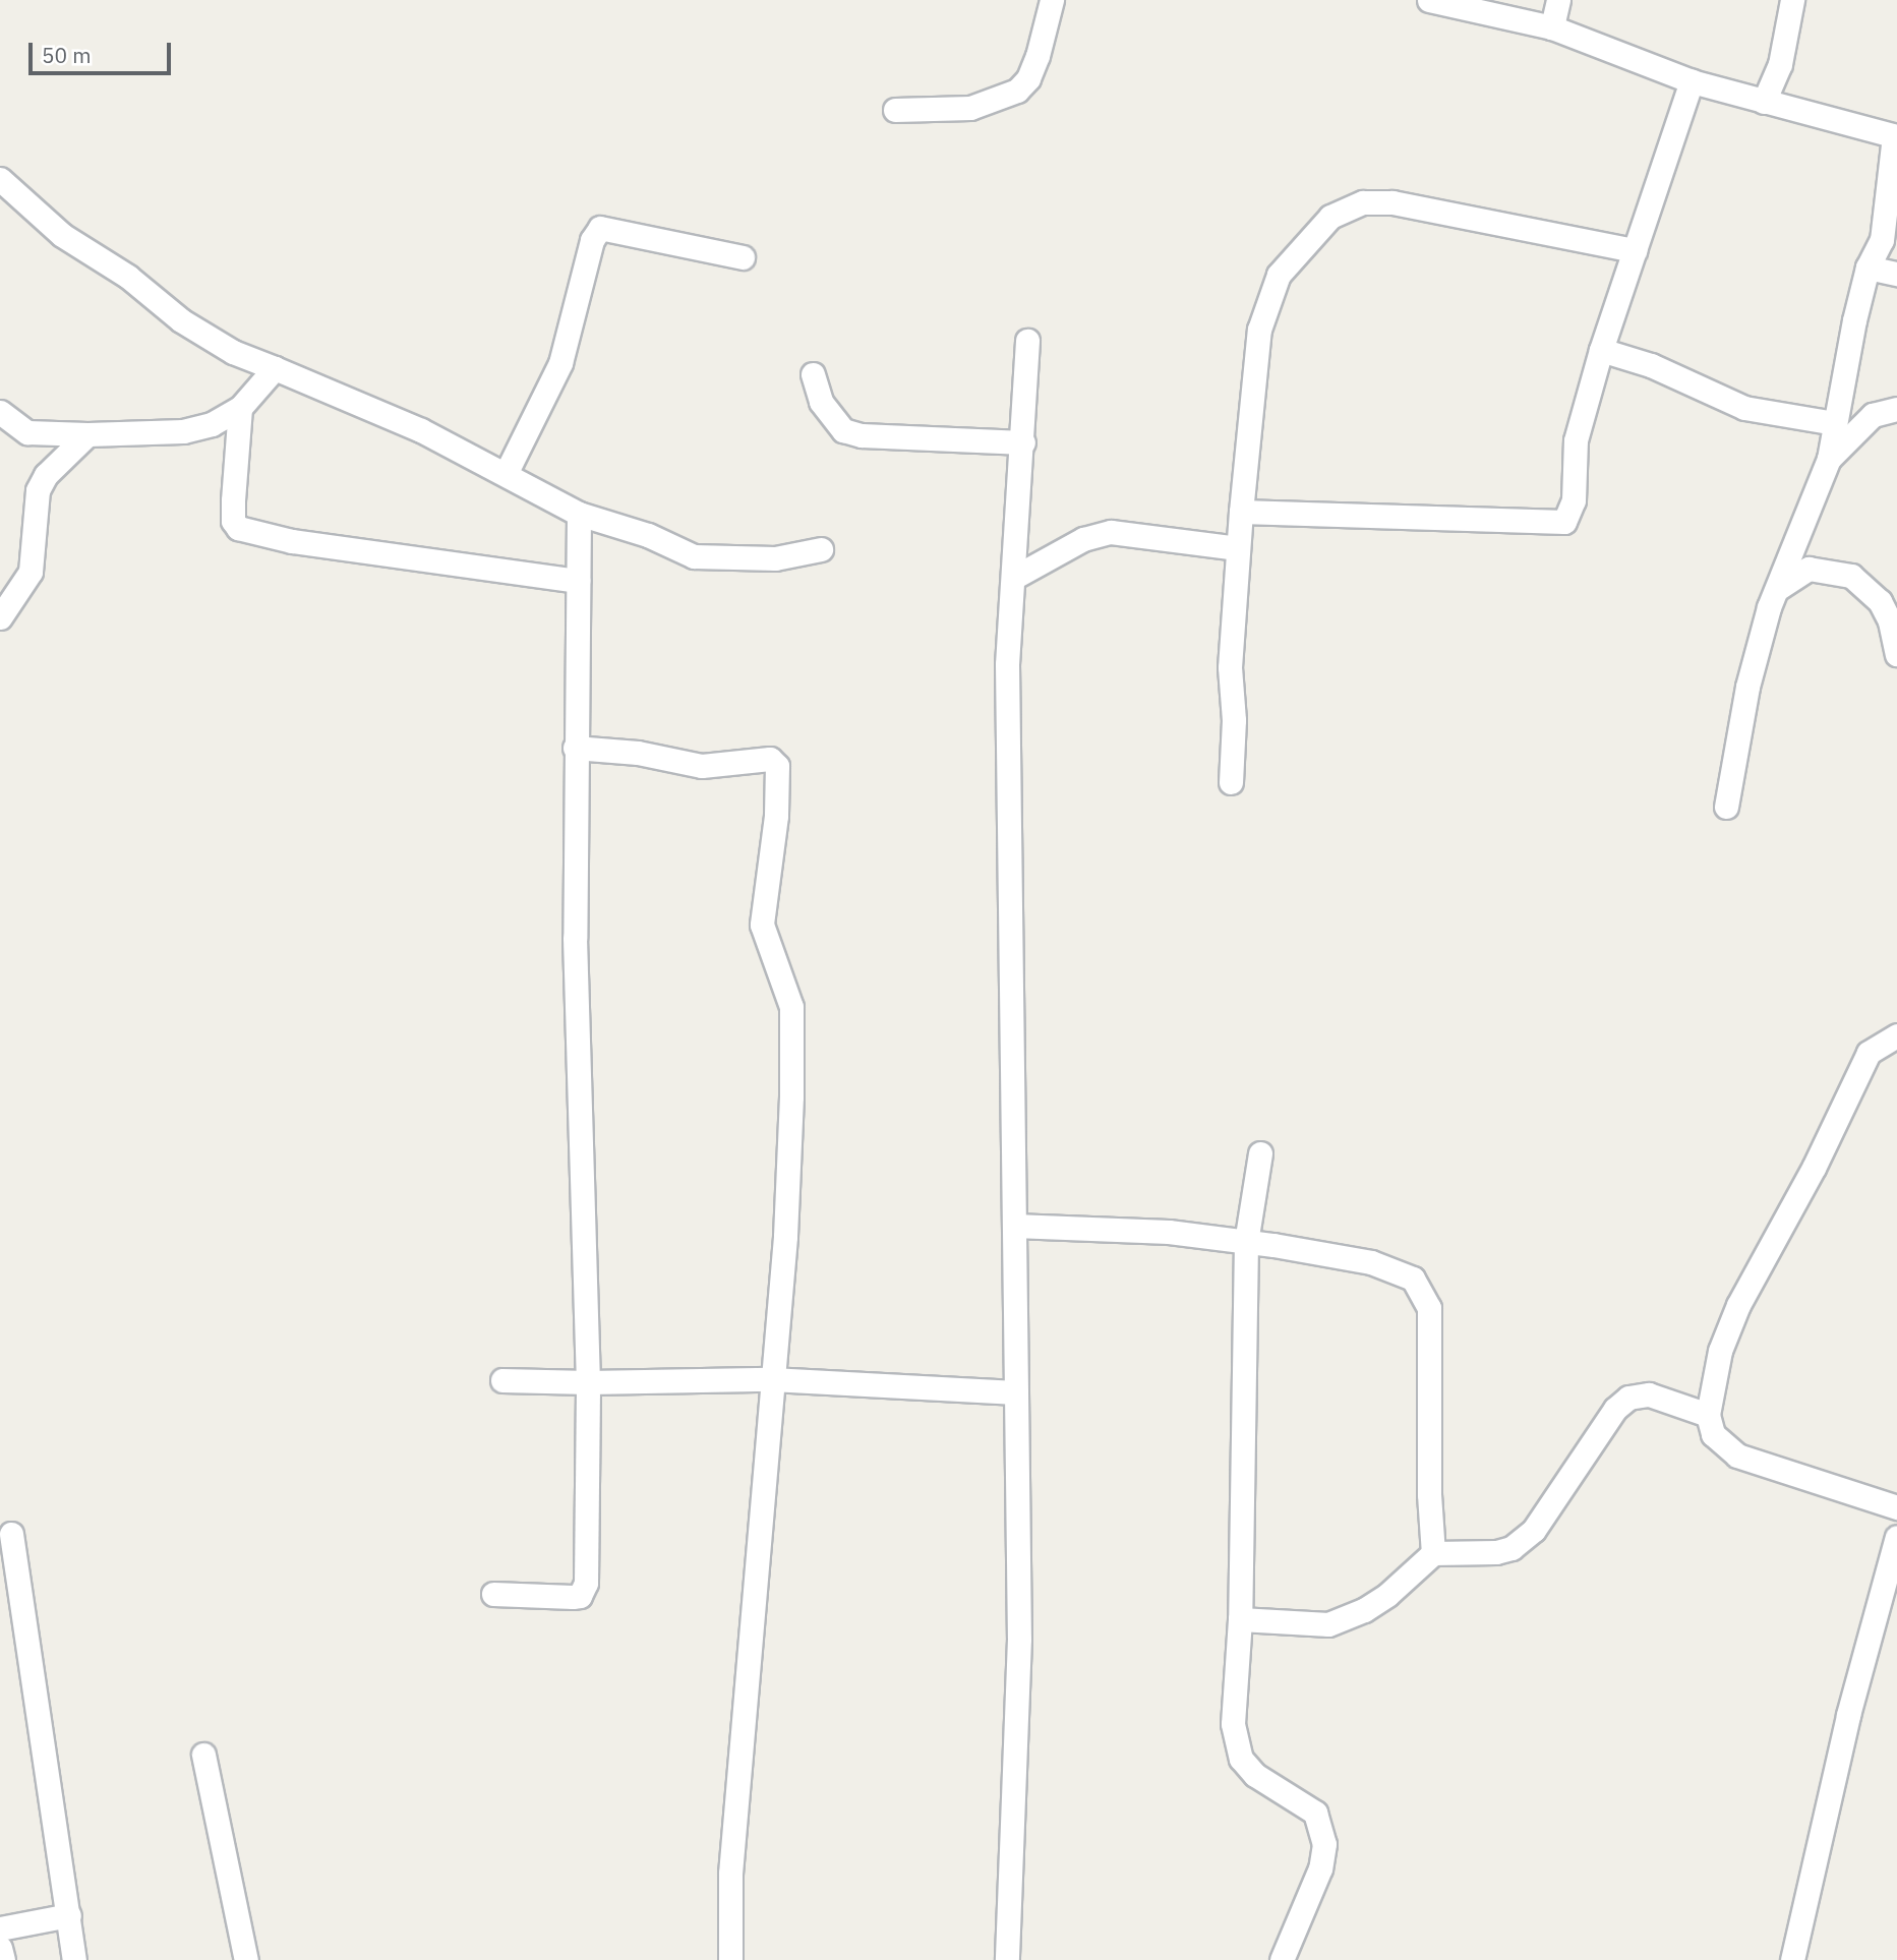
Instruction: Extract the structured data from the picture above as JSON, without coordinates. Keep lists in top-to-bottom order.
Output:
{
  "scale_bar": "50 m"
}
